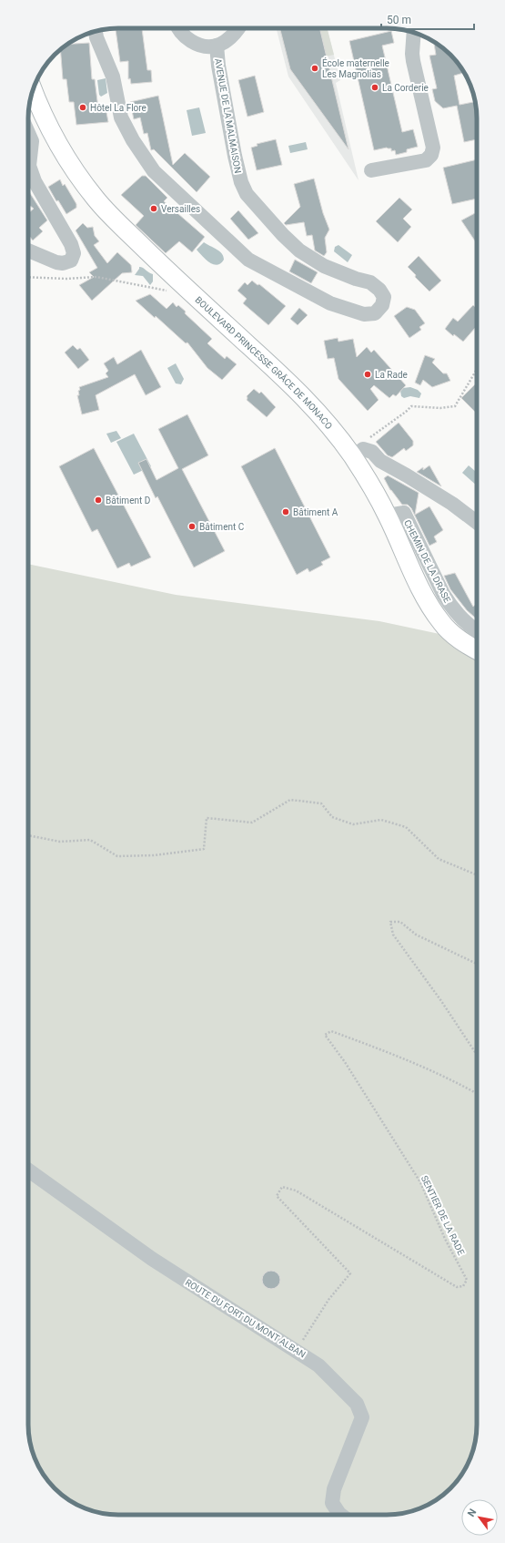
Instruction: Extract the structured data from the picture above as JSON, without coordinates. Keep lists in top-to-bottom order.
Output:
{
  "streets": {
    "main road": ["BOULEVARD PRINCESSE GRÂCE DE MONACO"],
    "street": ["AVENUE DE LA MALMAISON", "CHEMIN DE LA DRASE", "ROUTE DU FORT DU MONT ALBAN"],
    "path": ["SENTIER DE LA RADE"]
  },
  "crossings": [
    ["BOULEVARD PRINCESSE GRÂCE DE MONACO", "CHEMIN DE LA DRASE"],
    ["SENTIER DE LA RADE", "ROUTE DU FORT DU MONT ALBAN"]
  ],
  "places": [
    "École maternelle Les Magnolias",
    "La Corderie",
    "Hôtel La Flore",
    "Versailles",
    "La Rade",
    "Bâtiment D",
    "Bâtiment A",
    "Bâtiment C"
  ],
  "scale_bar": "50 m",
  "north": "top left"
}
